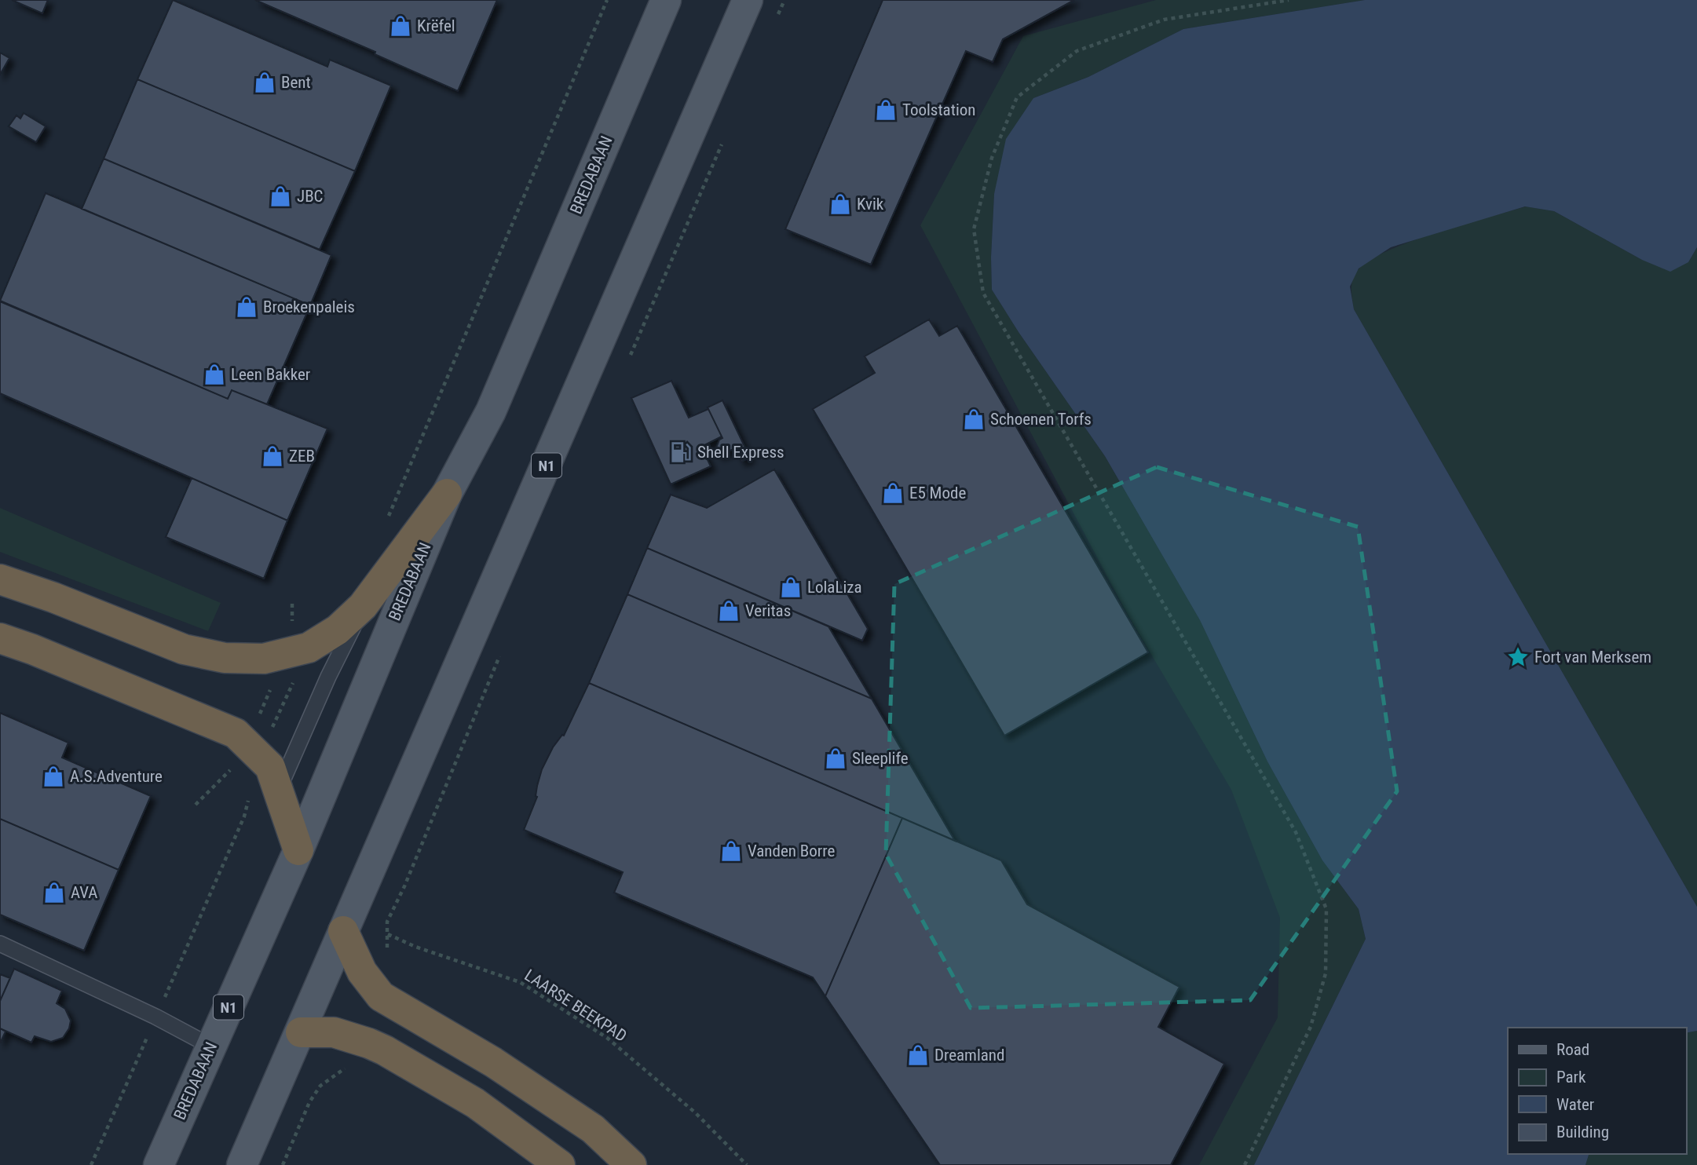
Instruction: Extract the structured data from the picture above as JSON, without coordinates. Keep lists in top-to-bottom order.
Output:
{
  "streets": {
    "main road": ["BREDABAAN", "N1"],
    "path": ["LAARSE BEEKPAD"]
  },
  "places": {
    "shop": [
      "Krëfel",
      "Bent",
      "Toolstation",
      "JBC",
      "Kvik",
      "Broekenpaleis",
      "Leen Bakker",
      "Schoenen Torfs",
      "ZEB",
      "E5 Mode",
      "LolaLiza",
      "Veritas",
      "Sleeplife",
      "A.S.Adventure",
      "Vanden Borre",
      "AVA",
      "Dreamland"
    ],
    "fuel station": ["Shell Express"],
    "place": ["Fort van Merksem"]
  },
  "legend": [
    "Road",
    "Park",
    "Water",
    "Building"
  ]
}
